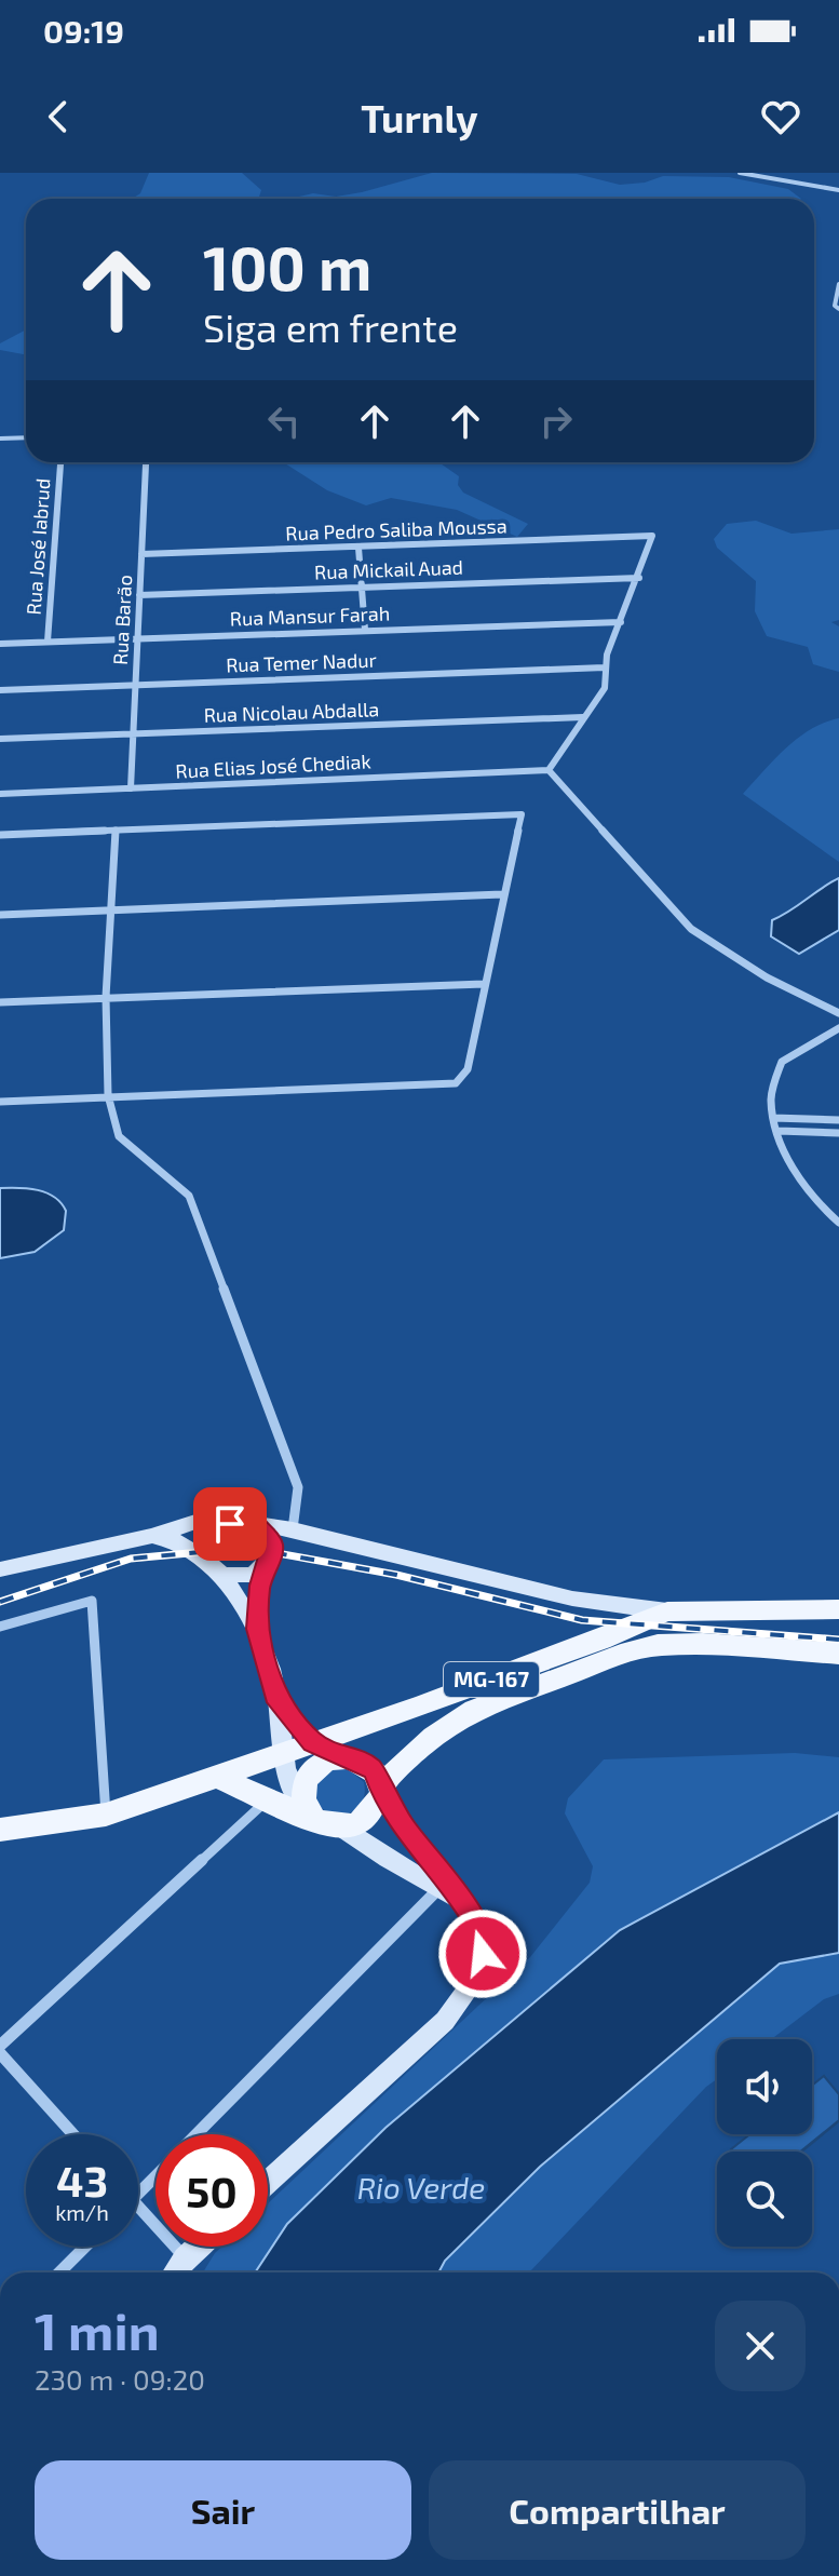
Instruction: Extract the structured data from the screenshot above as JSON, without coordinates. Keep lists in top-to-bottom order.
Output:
{
  "streets": {
    "main road": ["MG-167"],
    "street": [
      "Rua Pedro Saliba Moussa",
      "Rua José Iabrud",
      "Rua Mickail Auad",
      "Rua Mansur Farah",
      "Rua Barão",
      "Rua Temer Nadur",
      "Rua Nicolau Abdalla",
      "Rua Elias José Chediak"
    ]
  },
  "crossings": [
    ["Rua Pedro Saliba Moussa", "Rua Mickail Auad"],
    ["Rua Pedro Saliba Moussa", "Rua Barão"],
    ["Rua José Iabrud", "Rua Mansur Farah"],
    ["Rua Mickail Auad", "Rua Barão"],
    ["Rua Mansur Farah", "Rua Barão"],
    ["Rua Barão", "Rua Temer Nadur"],
    ["Rua Barão", "Rua Nicolau Abdalla"],
    ["Rua Barão", "Rua Elias José Chediak"]
  ],
  "water": ["Rio Verde"],
  "page": {
    "status": "09:19",
    "header": "Turnly",
    "turn": ["100 m", "Siga em frente"],
    "speed": "43 km/h",
    "limit": "50",
    "heading": ["1 min", "230 m · 09:20"],
    "buttons": ["Sair", "Compartilhar"]
  }
}
